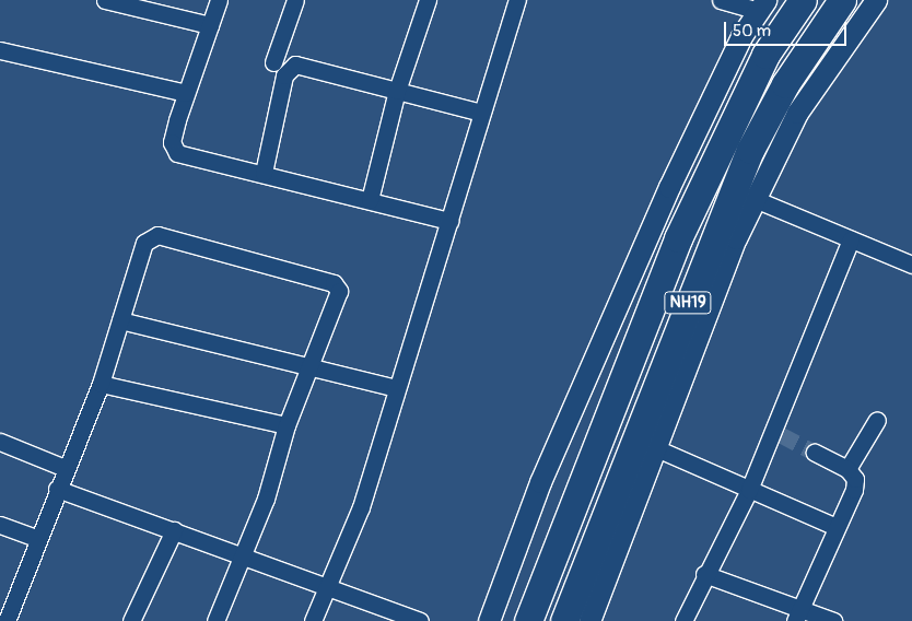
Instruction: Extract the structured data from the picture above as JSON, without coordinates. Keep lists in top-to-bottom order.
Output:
{
  "streets": {
    "highway": ["NH19"]
  },
  "scale_bar": "50 m"
}
